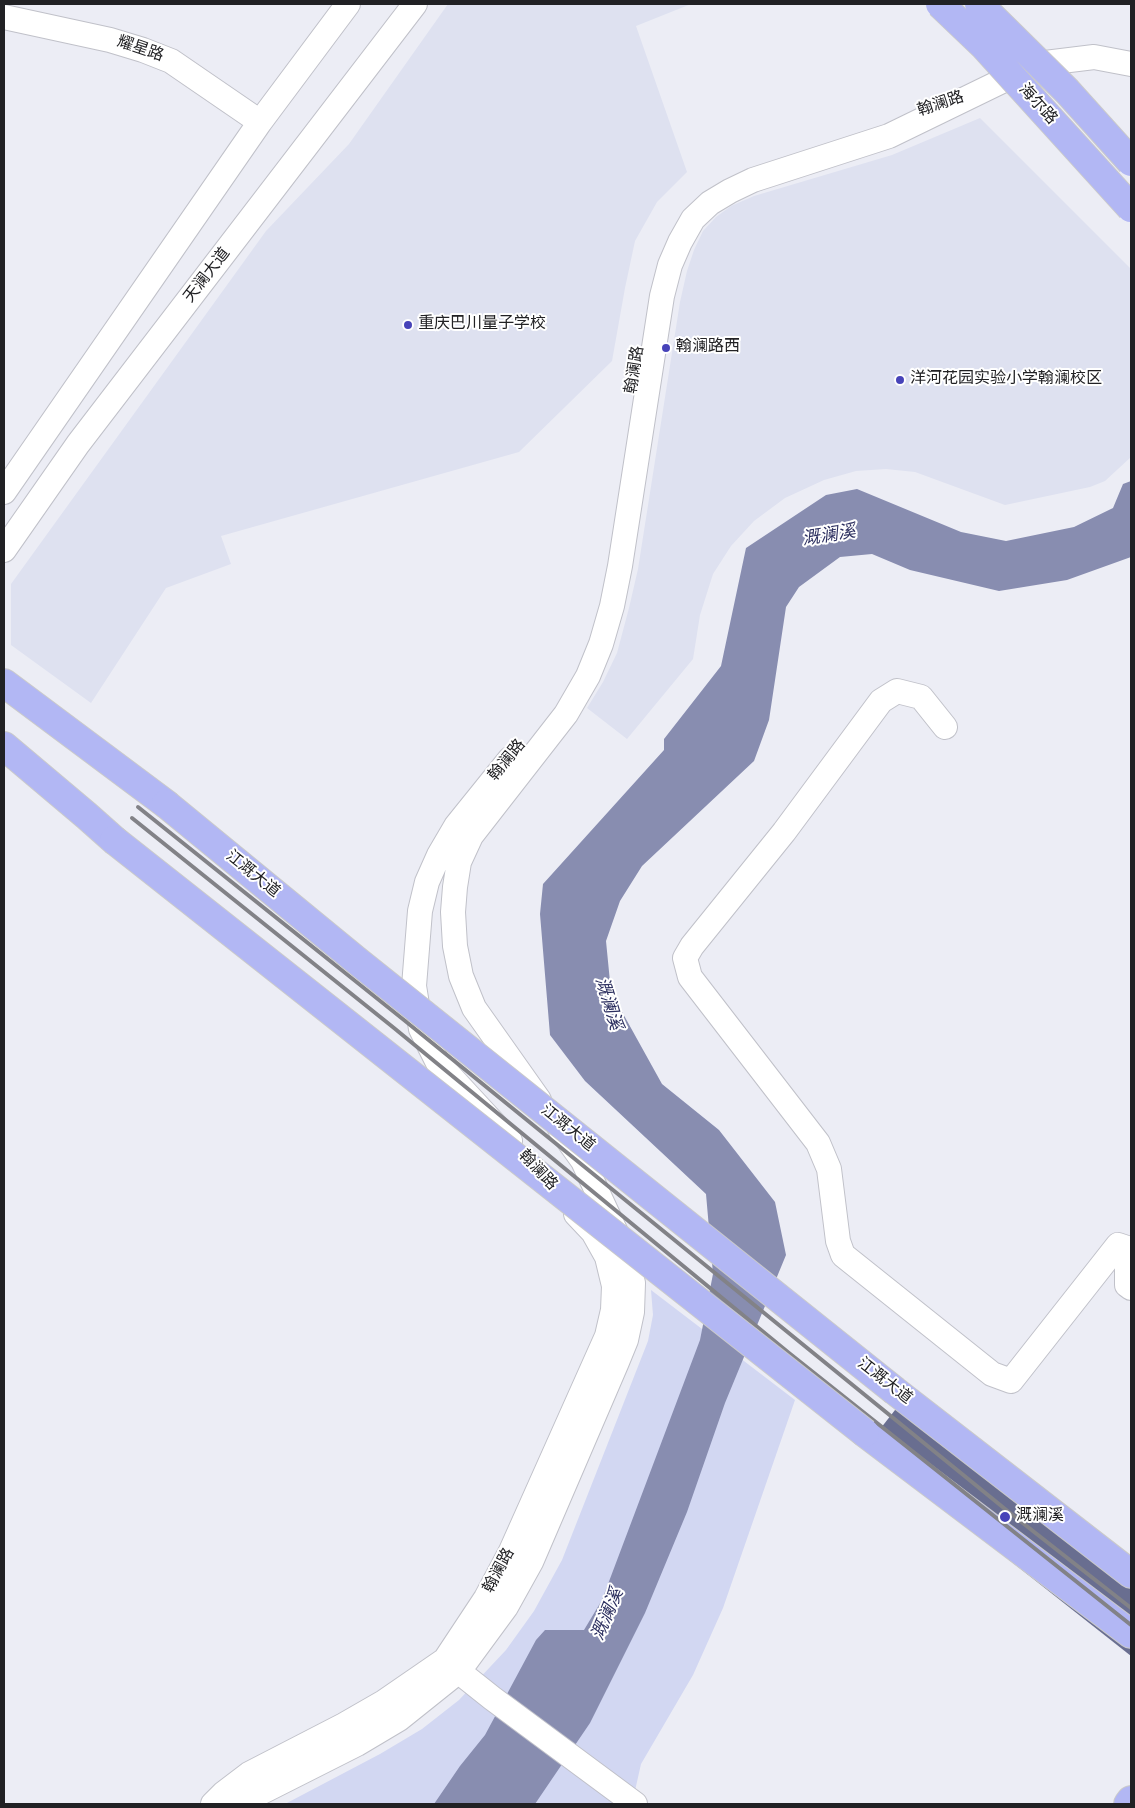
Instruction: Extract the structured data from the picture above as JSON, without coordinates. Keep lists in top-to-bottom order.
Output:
{
  "streets": {
    "main road": ["海尔路", "江溉大道"],
    "street": ["耀星路", "翰澜路", "天澜大道"]
  },
  "water": ["溉澜溪"],
  "places": [
    "重庆巴川量子学校",
    "翰澜路西",
    "洋河花园实验小学翰澜校区",
    "溉澜溪"
  ]
}
